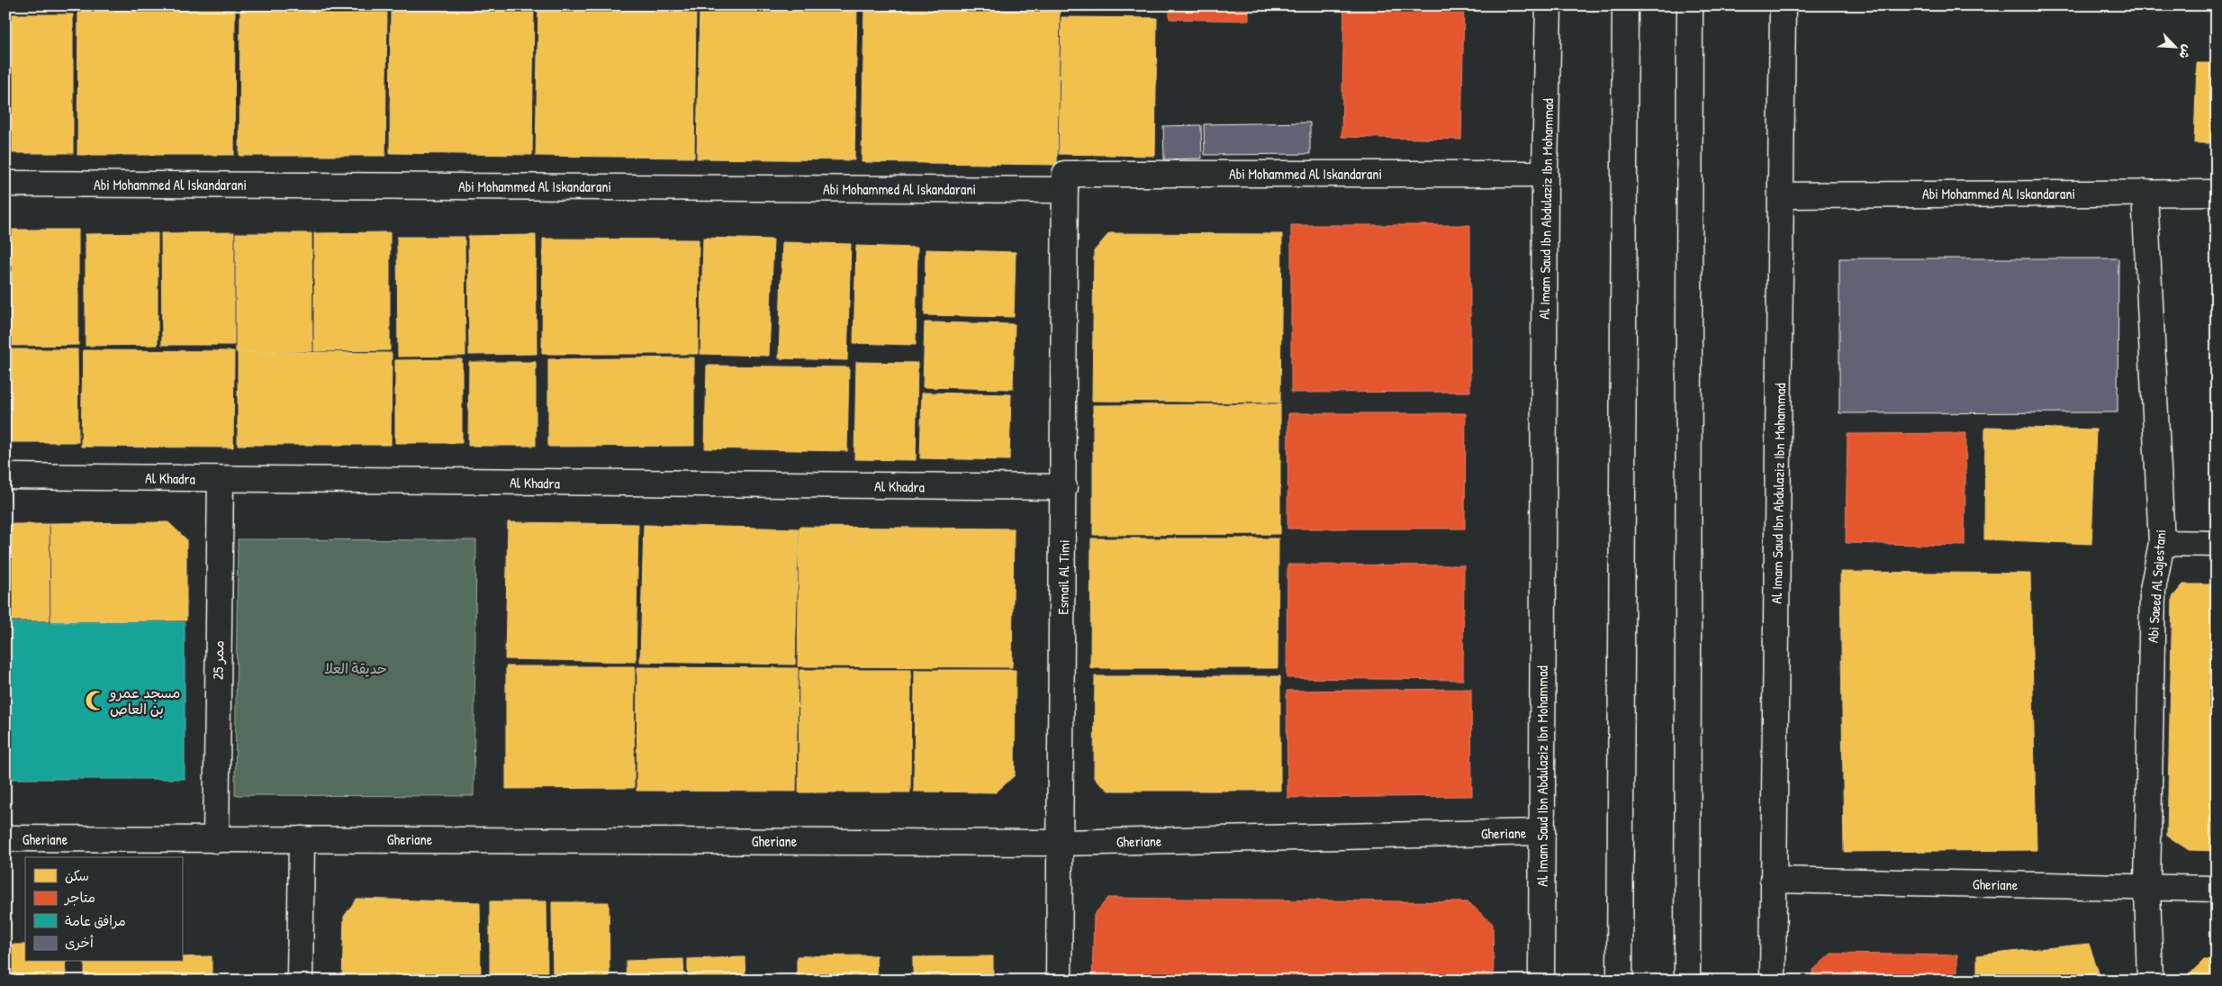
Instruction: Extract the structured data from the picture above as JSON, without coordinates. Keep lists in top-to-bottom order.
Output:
{
  "streets": {
    "street": [
      "Abi Mohammed Al Iskandarani",
      "Al Imam Saud Ibn Abdulaziz Ibn Mohammad",
      "Al Khadra",
      "Esmail Al Timi",
      "Abi Saeed Al Sajestani",
      "ممر 25",
      "Gheriane"
    ]
  },
  "crossings": [
    ["Abi Mohammed Al Iskandarani", "Al Imam Saud Ibn Abdulaziz Ibn Mohammad"],
    ["Abi Mohammed Al Iskandarani", "Esmail Al Timi"],
    ["Abi Mohammed Al Iskandarani", "Abi Saeed Al Sajestani"],
    ["Al Imam Saud Ibn Abdulaziz Ibn Mohammad", "Gheriane"],
    ["Al Khadra", "Esmail Al Timi"],
    ["Al Khadra", "ممر 25"],
    ["Esmail Al Timi", "Gheriane"],
    ["Abi Saeed Al Sajestani", "Gheriane"],
    ["ممر 25", "Gheriane"]
  ],
  "parks": ["حديقة العلا"],
  "places": {
    "mosque": ["مسجد عمرو بن العاص"]
  },
  "legend": [
    "سكن",
    "متاجر",
    "مرافق عامة",
    "أخرى"
  ],
  "north": "bottom right"
}
